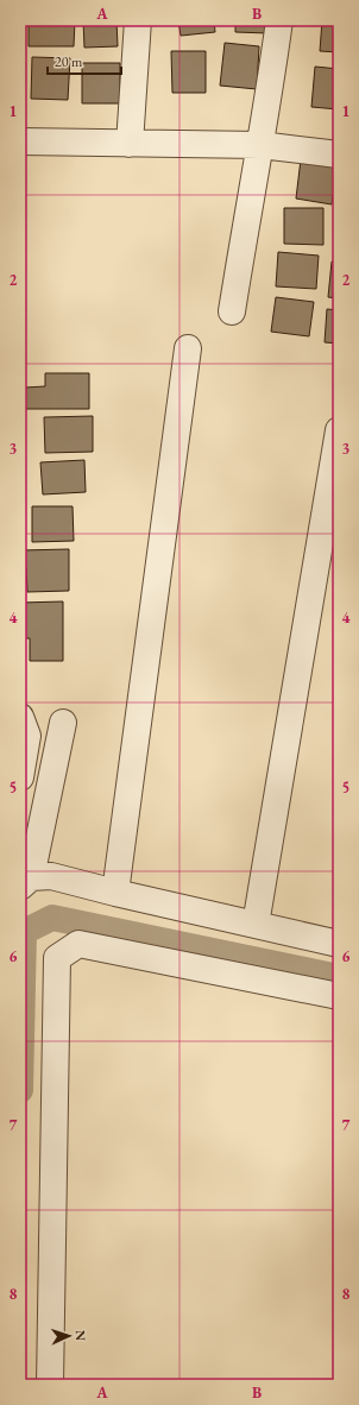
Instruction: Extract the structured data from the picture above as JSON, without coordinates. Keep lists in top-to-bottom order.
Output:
{
  "scale_bar": "20 m",
  "north": "right",
  "grid": {
    "columns": ["A", "B"],
    "rows": [
      "1",
      "2",
      "3",
      "4",
      "5",
      "6",
      "7",
      "8"
    ]
  }
}
